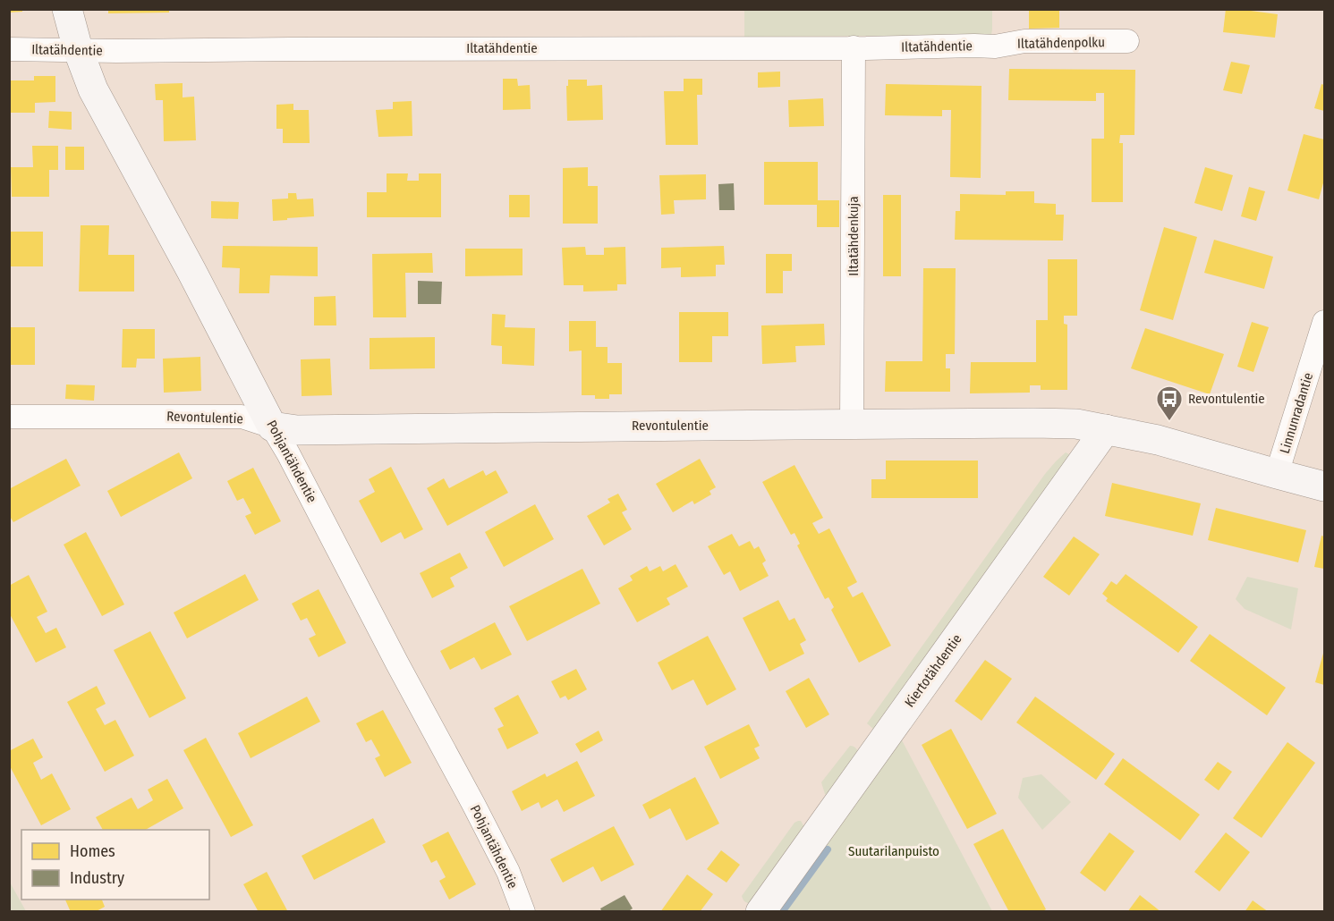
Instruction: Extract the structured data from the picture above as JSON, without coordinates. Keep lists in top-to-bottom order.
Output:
{
  "streets": {
    "street": [
      "Iltatähdenpolku",
      "Iltatähdentie",
      "Iltatähdenkuja",
      "Linnunradantie",
      "Revontulentie",
      "Pohjantähdentie",
      "Kiertotähdentie"
    ]
  },
  "crossings": [
    ["Iltatähdenpolku", "Iltatähdentie"],
    ["Iltatähdentie", "Iltatähdenkuja"],
    ["Iltatähdentie", "Pohjantähdentie"],
    ["Iltatähdenkuja", "Revontulentie"],
    ["Linnunradantie", "Revontulentie"],
    ["Revontulentie", "Pohjantähdentie"],
    ["Revontulentie", "Kiertotähdentie"]
  ],
  "parks": ["Suutarilanpuisto"],
  "places": {
    "bus stop": ["Revontulentie"]
  },
  "legend": ["Homes", "Industry"]
}
